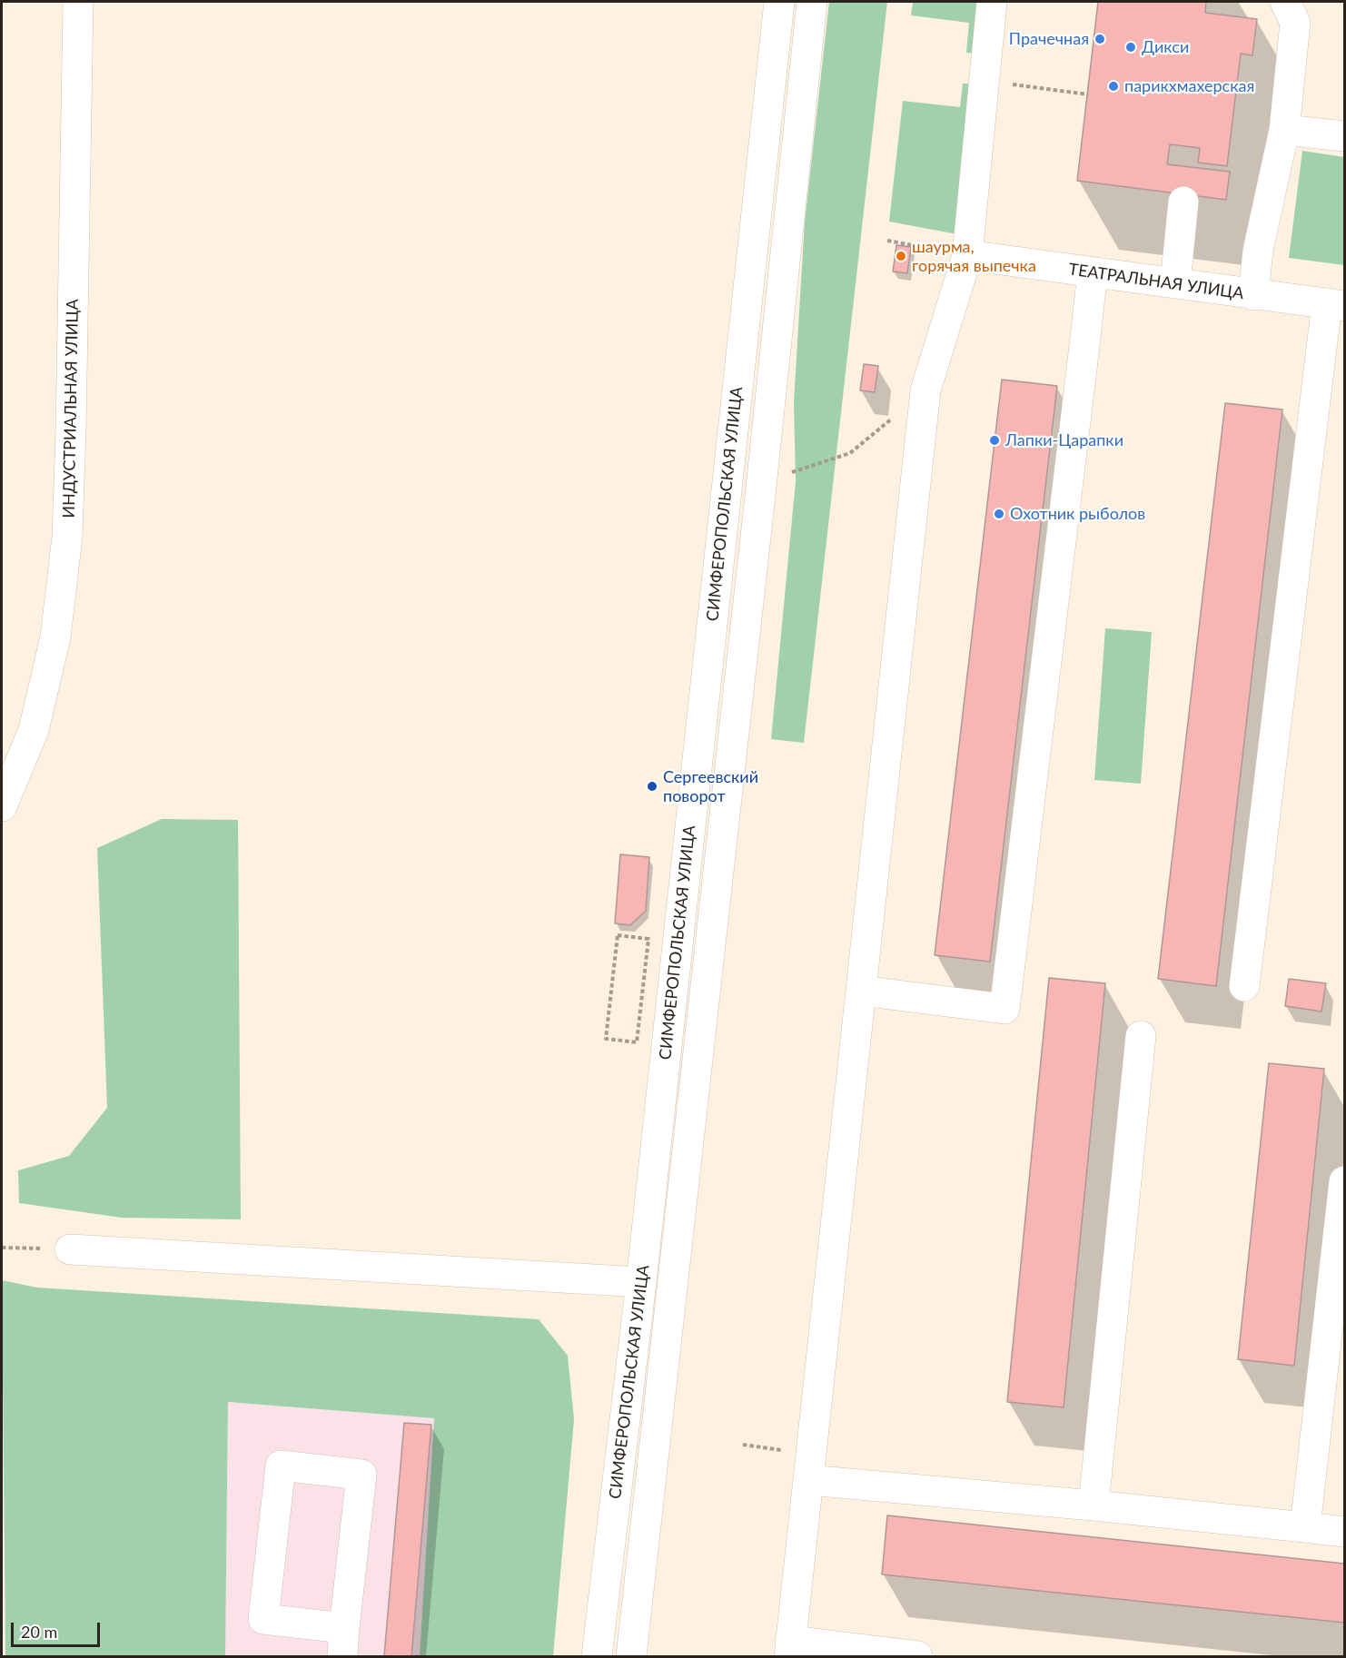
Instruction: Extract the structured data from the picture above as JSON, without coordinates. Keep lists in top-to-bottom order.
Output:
{
  "streets": {
    "main road": ["ТЕАТРАЛЬНАЯ УЛИЦА", "ИНДУСТРИАЛЬНАЯ УЛИЦА", "СИМФЕРОПОЛЬСКАЯ УЛИЦА"]
  },
  "places": [
    "Прачечная",
    "Дикси",
    "парикхмахерская",
    "шаурма, горячая выпечка",
    "Лапки-Царапки",
    "Охотник рыболов",
    "Сергеевский поворот"
  ],
  "scale_bar": "20 m"
}
